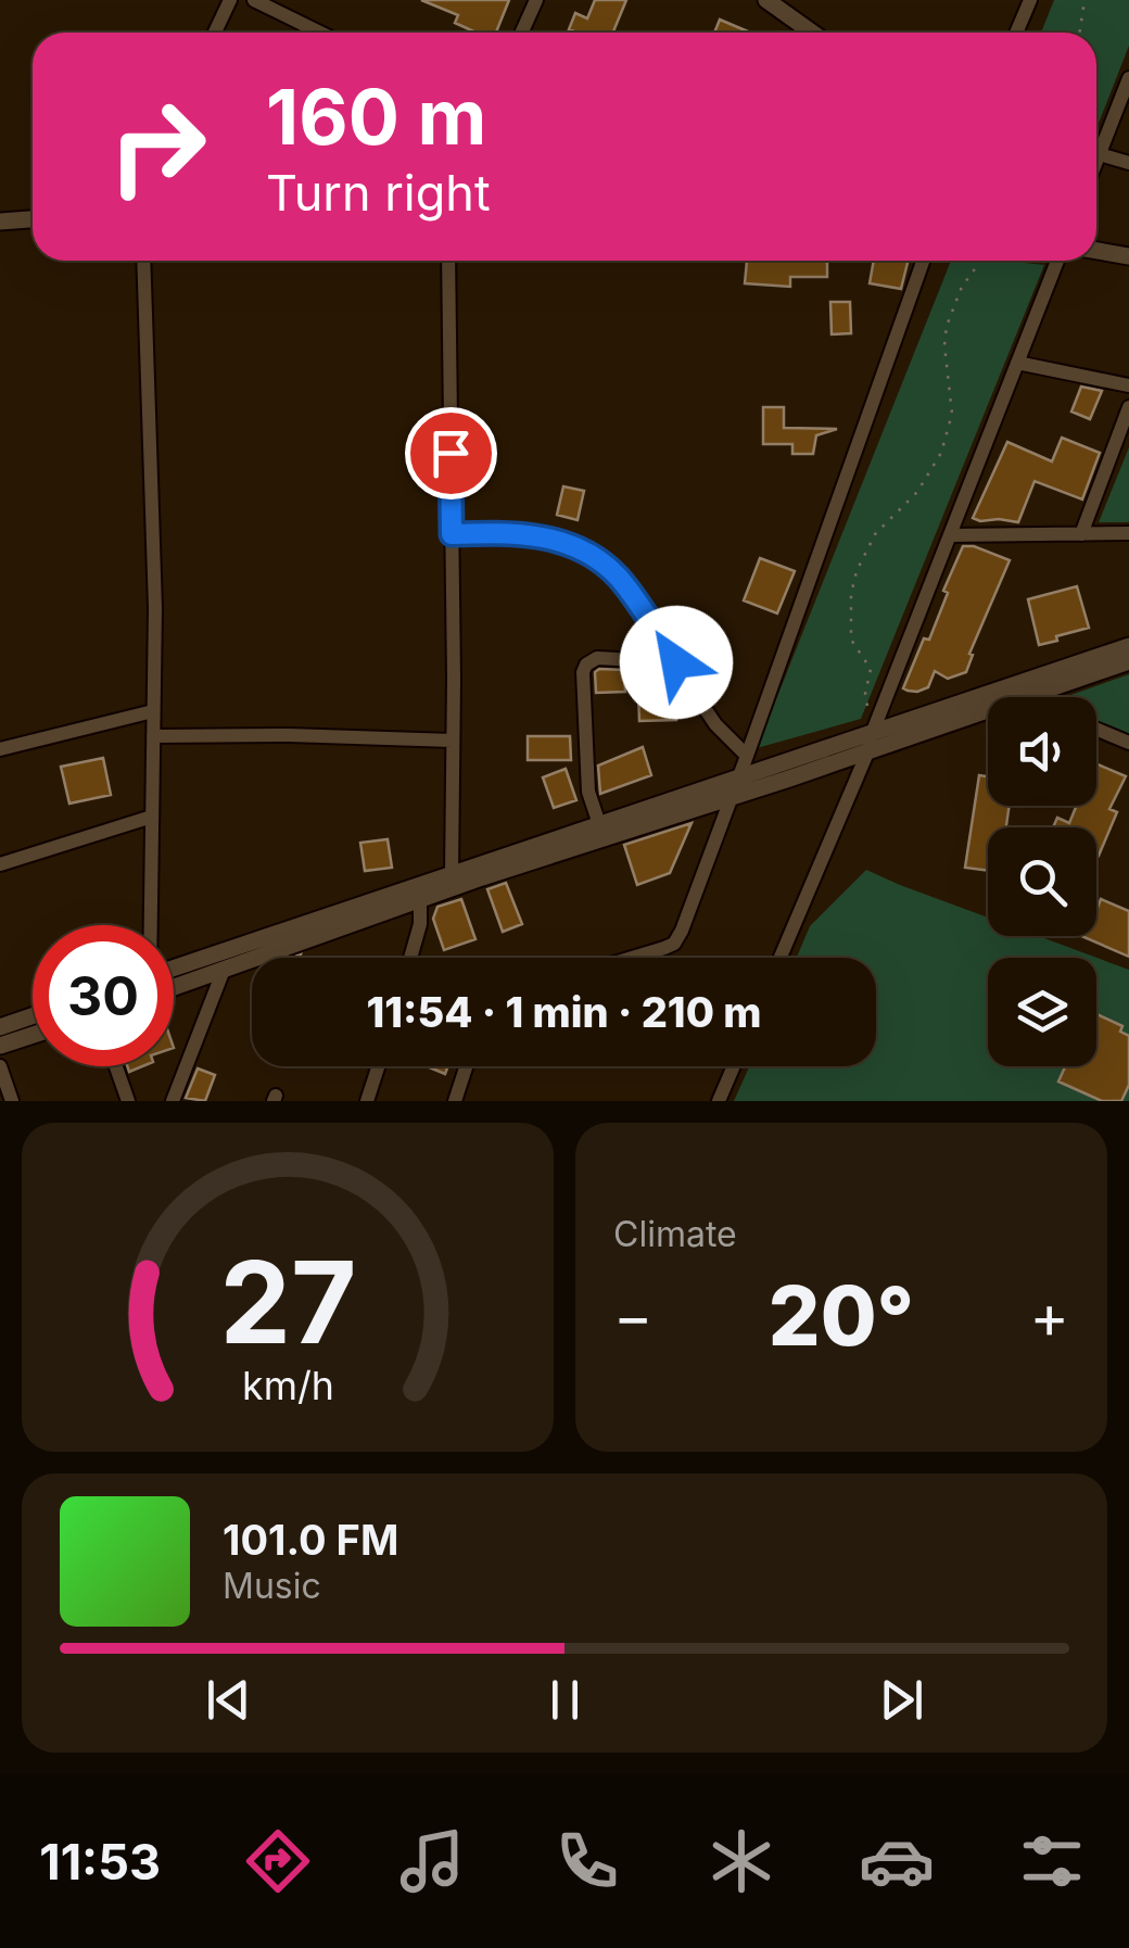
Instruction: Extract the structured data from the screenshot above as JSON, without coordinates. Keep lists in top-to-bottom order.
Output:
{
  "page": {
    "turn": ["160 m", "Turn right"],
    "limit": "30",
    "trip": "11:54 · 1 min · 210 m",
    "tile": "Climate",
    "heat": ["−", "20°", "+"],
    "song": ["101.0 FM", "Music"],
    "tabs": "11:53",
    "gauge": ["27", "km/h"]
  }
}
